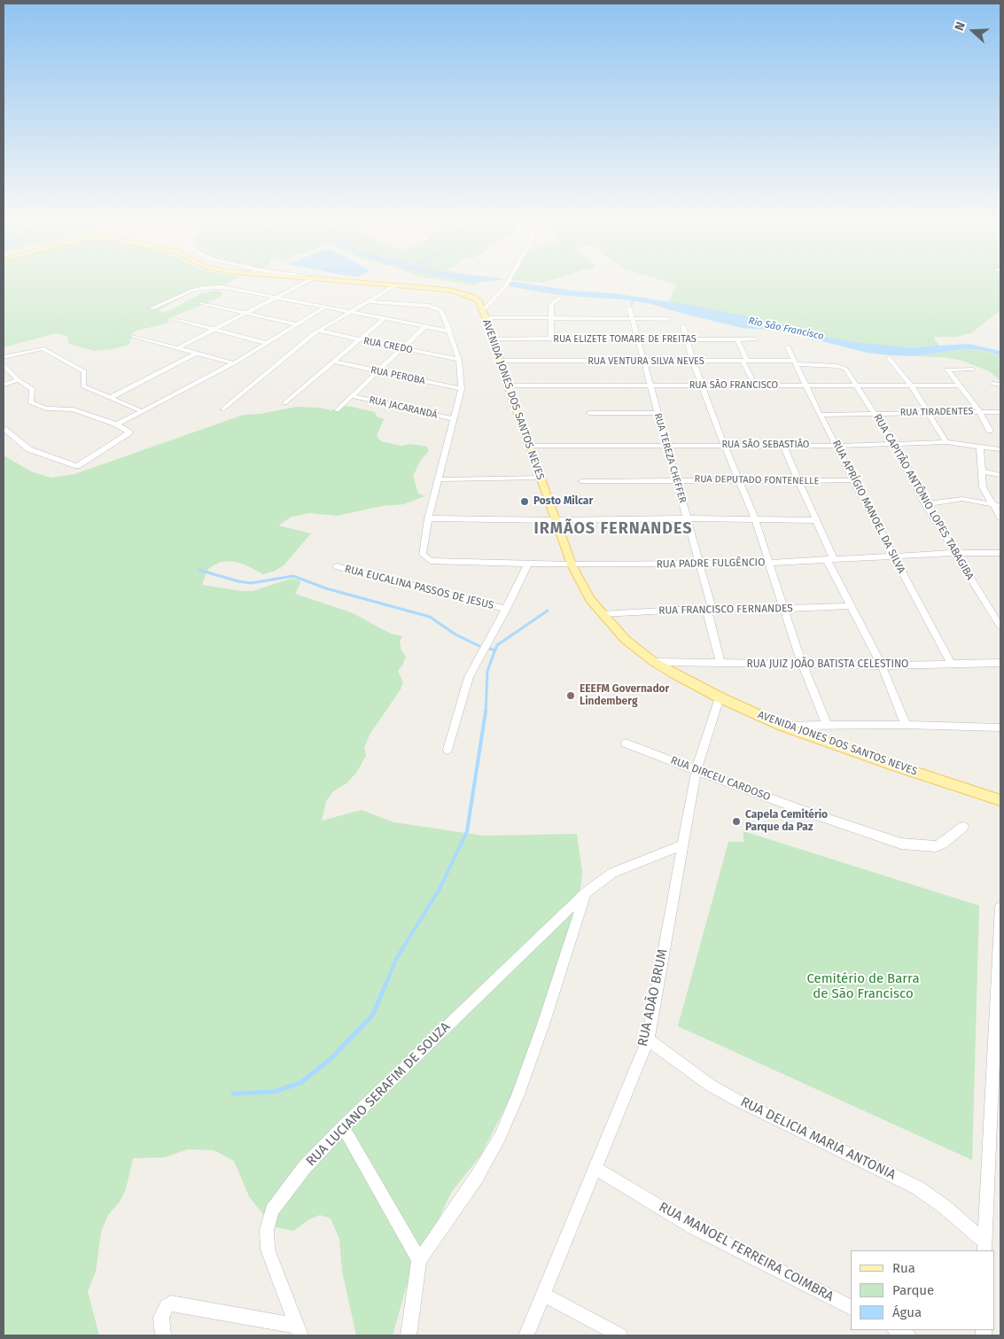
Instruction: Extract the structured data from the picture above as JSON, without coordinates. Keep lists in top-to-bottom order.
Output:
{
  "streets": {
    "main road": ["AVENIDA JONES DOS SANTOS NEVES"],
    "street": [
      "RUA ELIZETE TOMARE DE FREITAS",
      "RUA CREDO",
      "RUA VENTURA SILVA NEVES",
      "RUA PEROBA",
      "RUA SÃO FRANCISCO",
      "RUA JACARANDÁ",
      "RUA TIRADENTES",
      "RUA SÃO SEBASTIÃO",
      "RUA TEREZA CHEFFER",
      "RUA DEPUTADO FONTENELLE",
      "RUA CAPITÃO ANTÔNIO LOPES TABAGIBA",
      "RUA APRÍGIO MANOEL DA SILVA",
      "RUA PADRE FULGÊNCIO",
      "RUA EUCALINA PASSOS DE JESUS",
      "RUA FRANCISCO FERNANDES",
      "RUA JUIZ JOÃO BATISTA CELESTINO",
      "RUA DIRCEU CARDOSO",
      "RUA ADÃO BRUM",
      "RUA LUCIANO SERAFIM DE SOUZA",
      "RUA DELICIA MARIA ANTONIA",
      "RUA MANOEL FERREIRA COIMBRA"
    ]
  },
  "crossings": [
    ["RUA ELIZETE TOMARE DE FREITAS", "AVENIDA JONES DOS SANTOS NEVES"],
    ["RUA ELIZETE TOMARE DE FREITAS", "RUA TEREZA CHEFFER"],
    ["RUA VENTURA SILVA NEVES", "AVENIDA JONES DOS SANTOS NEVES"],
    ["RUA VENTURA SILVA NEVES", "RUA TEREZA CHEFFER"],
    ["RUA VENTURA SILVA NEVES", "RUA CAPITÃO ANTÔNIO LOPES TABAGIBA"],
    ["RUA VENTURA SILVA NEVES", "RUA APRÍGIO MANOEL DA SILVA"],
    ["RUA SÃO FRANCISCO", "AVENIDA JONES DOS SANTOS NEVES"],
    ["RUA SÃO FRANCISCO", "RUA TEREZA CHEFFER"],
    ["RUA SÃO FRANCISCO", "RUA CAPITÃO ANTÔNIO LOPES TABAGIBA"],
    ["RUA SÃO FRANCISCO", "RUA APRÍGIO MANOEL DA SILVA"],
    ["AVENIDA JONES DOS SANTOS NEVES", "RUA SÃO SEBASTIÃO"],
    ["AVENIDA JONES DOS SANTOS NEVES", "RUA PADRE FULGÊNCIO"],
    ["AVENIDA JONES DOS SANTOS NEVES", "RUA FRANCISCO FERNANDES"],
    ["AVENIDA JONES DOS SANTOS NEVES", "RUA JUIZ JOÃO BATISTA CELESTINO"],
    ["AVENIDA JONES DOS SANTOS NEVES", "RUA ADÃO BRUM"],
    ["RUA TIRADENTES", "RUA CAPITÃO ANTÔNIO LOPES TABAGIBA"],
    ["RUA TIRADENTES", "RUA APRÍGIO MANOEL DA SILVA"],
    ["RUA SÃO SEBASTIÃO", "RUA TEREZA CHEFFER"],
    ["RUA SÃO SEBASTIÃO", "RUA CAPITÃO ANTÔNIO LOPES TABAGIBA"],
    ["RUA SÃO SEBASTIÃO", "RUA APRÍGIO MANOEL DA SILVA"],
    ["RUA TEREZA CHEFFER", "RUA DEPUTADO FONTENELLE"],
    ["RUA TEREZA CHEFFER", "RUA PADRE FULGÊNCIO"],
    ["RUA TEREZA CHEFFER", "RUA FRANCISCO FERNANDES"],
    ["RUA TEREZA CHEFFER", "RUA JUIZ JOÃO BATISTA CELESTINO"],
    ["RUA DEPUTADO FONTENELLE", "RUA APRÍGIO MANOEL DA SILVA"],
    ["RUA CAPITÃO ANTÔNIO LOPES TABAGIBA", "RUA PADRE FULGÊNCIO"],
    ["RUA APRÍGIO MANOEL DA SILVA", "RUA PADRE FULGÊNCIO"],
    ["RUA APRÍGIO MANOEL DA SILVA", "RUA JUIZ JOÃO BATISTA CELESTINO"],
    ["RUA PADRE FULGÊNCIO", "RUA EUCALINA PASSOS DE JESUS"],
    ["RUA DIRCEU CARDOSO", "RUA ADÃO BRUM"],
    ["RUA ADÃO BRUM", "RUA LUCIANO SERAFIM DE SOUZA"],
    ["RUA ADÃO BRUM", "RUA DELICIA MARIA ANTONIA"],
    ["RUA ADÃO BRUM", "RUA MANOEL FERREIRA COIMBRA"]
  ],
  "districts": ["IRMÃOS FERNANDES"],
  "water": ["Rio São Francisco"],
  "parks": ["Cemitério de Barra de São Francisco"],
  "places": ["Posto Milcar", "EEEFM Governador Lindemberg", "Capela Cemitério Parque da Paz"],
  "legend": ["Rua", "Parque", "Água"],
  "north": "left"
}
